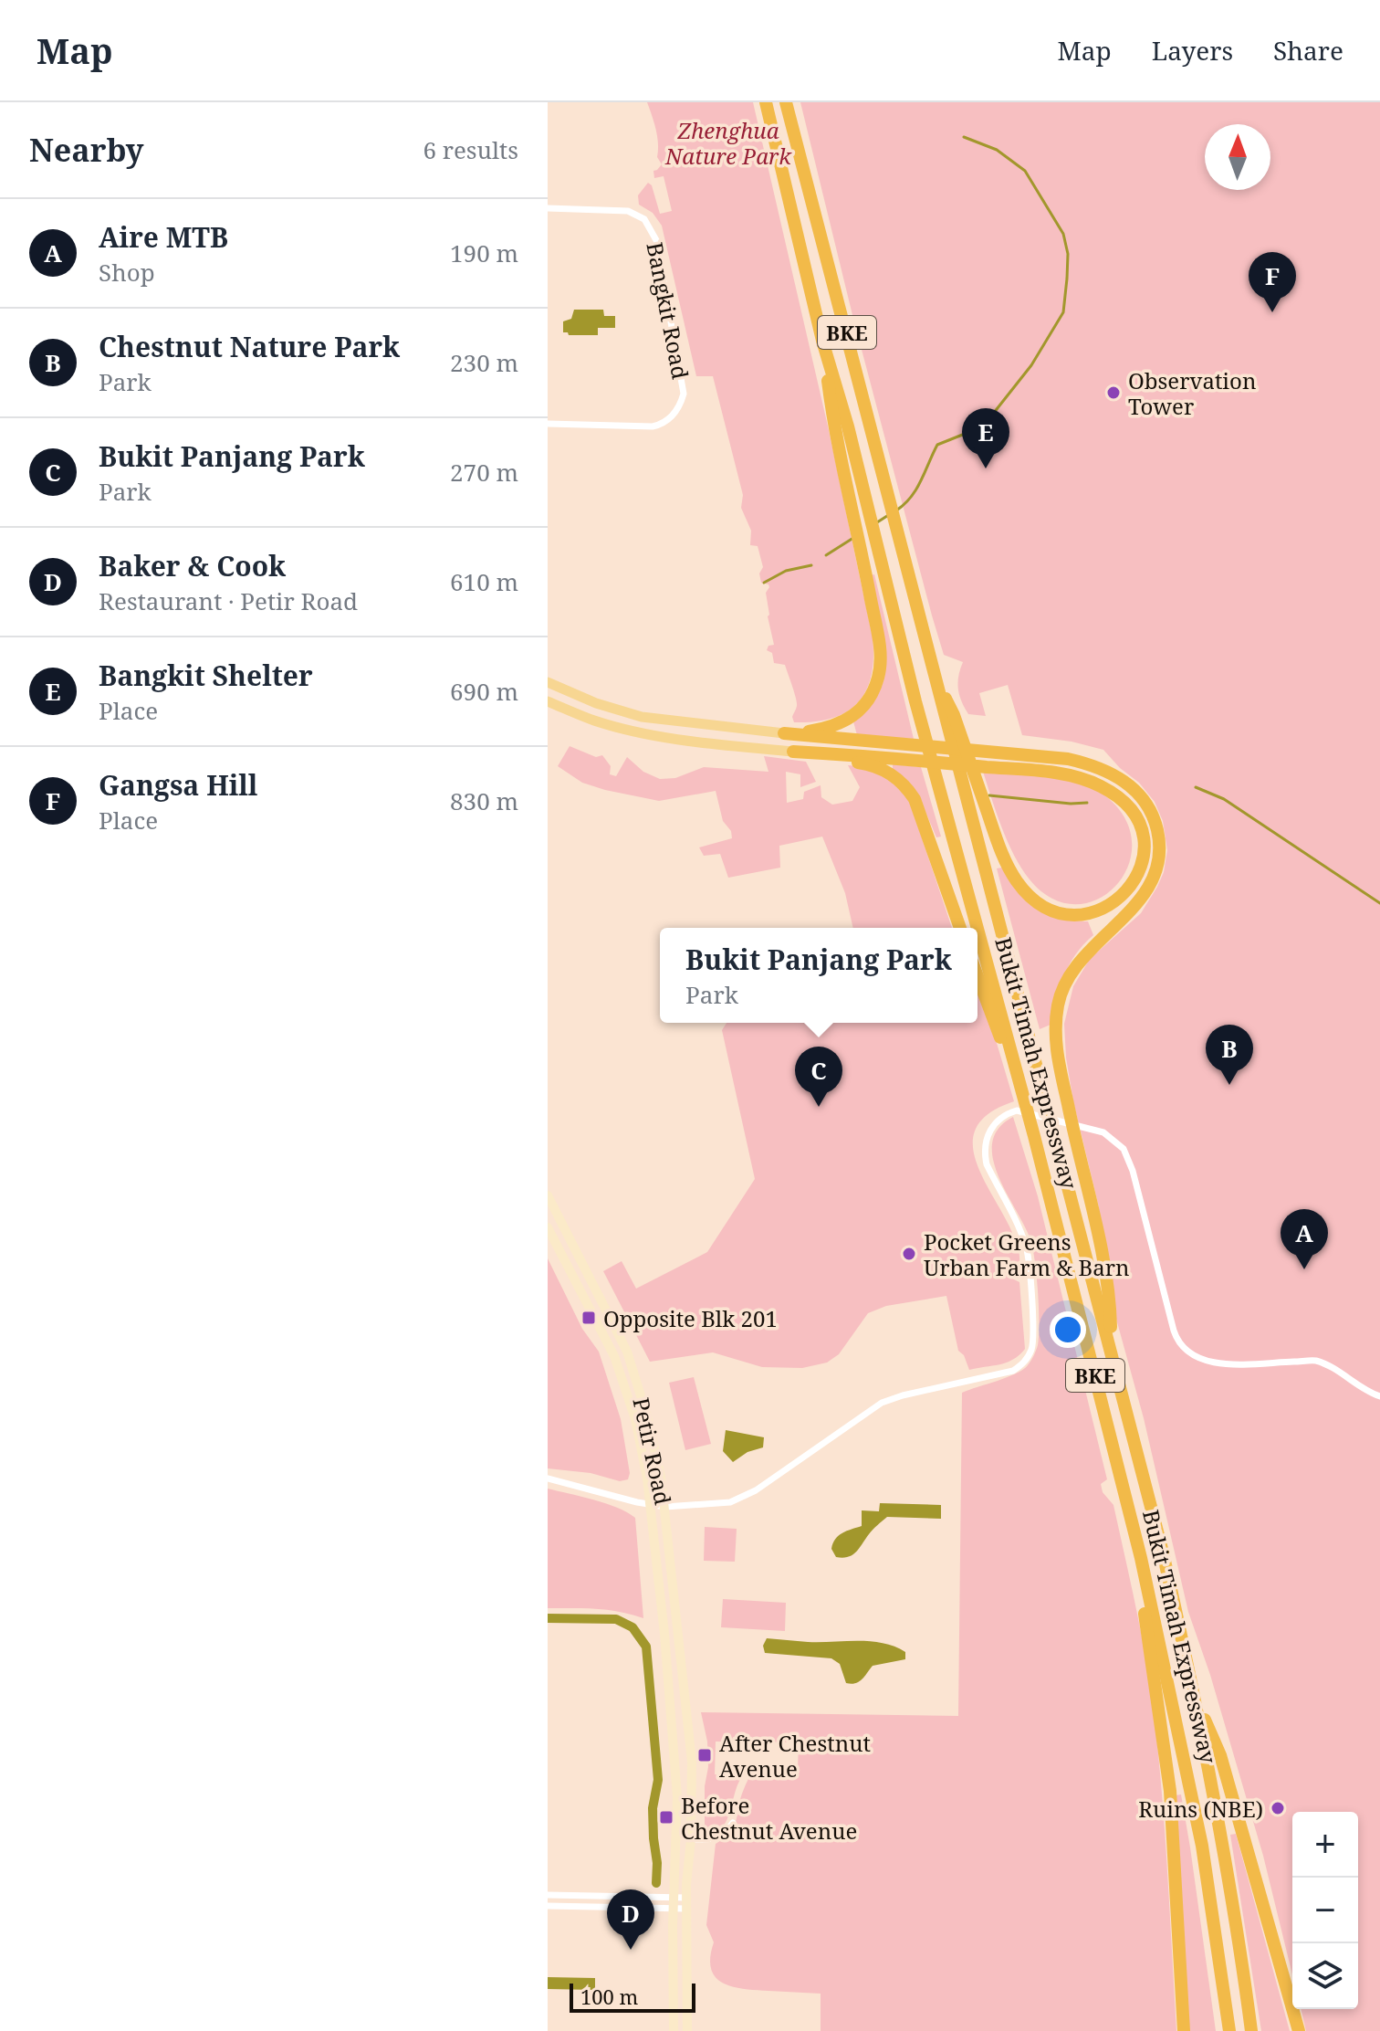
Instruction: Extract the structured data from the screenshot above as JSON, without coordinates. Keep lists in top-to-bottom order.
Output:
{
  "streets": {
    "highway": ["BKE", "Bukit Timah Expressway"],
    "main road": ["Petir Road"],
    "street": ["Bangkit Road"]
  },
  "crossings": [
    ["BKE", "Bukit Timah Expressway"]
  ],
  "parks": ["Zhenghua Nature Park"],
  "places": {
    "other": ["Observation Tower", "Pocket Greens Urban Farm & Barn", "Ruins (NBE)"],
    "transit": ["Opposite Blk 201", "After Chestnut Avenue", "Before Chestnut Avenue"]
  },
  "scale_bar": "100 m",
  "north": "top",
  "page": {
    "header": "Map",
    "nav": ["Map", "Layers", "Share"],
    "heading": ["Nearby", "6 results"],
    "list": [
      {
        "mark": "A",
        "name": "Aire MTB",
        "note": "Shop",
        "value": "190 m"
      },
      {
        "mark": "B",
        "name": "Chestnut Nature Park",
        "note": "Park",
        "value": "230 m"
      },
      {
        "mark": "C",
        "name": "Bukit Panjang Park",
        "note": "Park",
        "value": "270 m"
      },
      {
        "mark": "D",
        "name": "Baker & Cook",
        "note": "Restaurant · Petir Road",
        "value": "610 m"
      },
      {
        "mark": "E",
        "name": "Bangkit Shelter",
        "note": "Place",
        "value": "690 m"
      },
      {
        "mark": "F",
        "name": "Gangsa Hill",
        "note": "Place",
        "value": "830 m"
      }
    ],
    "pins": [
      "F",
      "E",
      "B",
      "C",
      "A",
      "D"
    ],
    "popup": ["Bukit Panjang Park", "Park"],
    "map_buttons": ["+", "−"],
    "scale": "100 m"
  }
}
